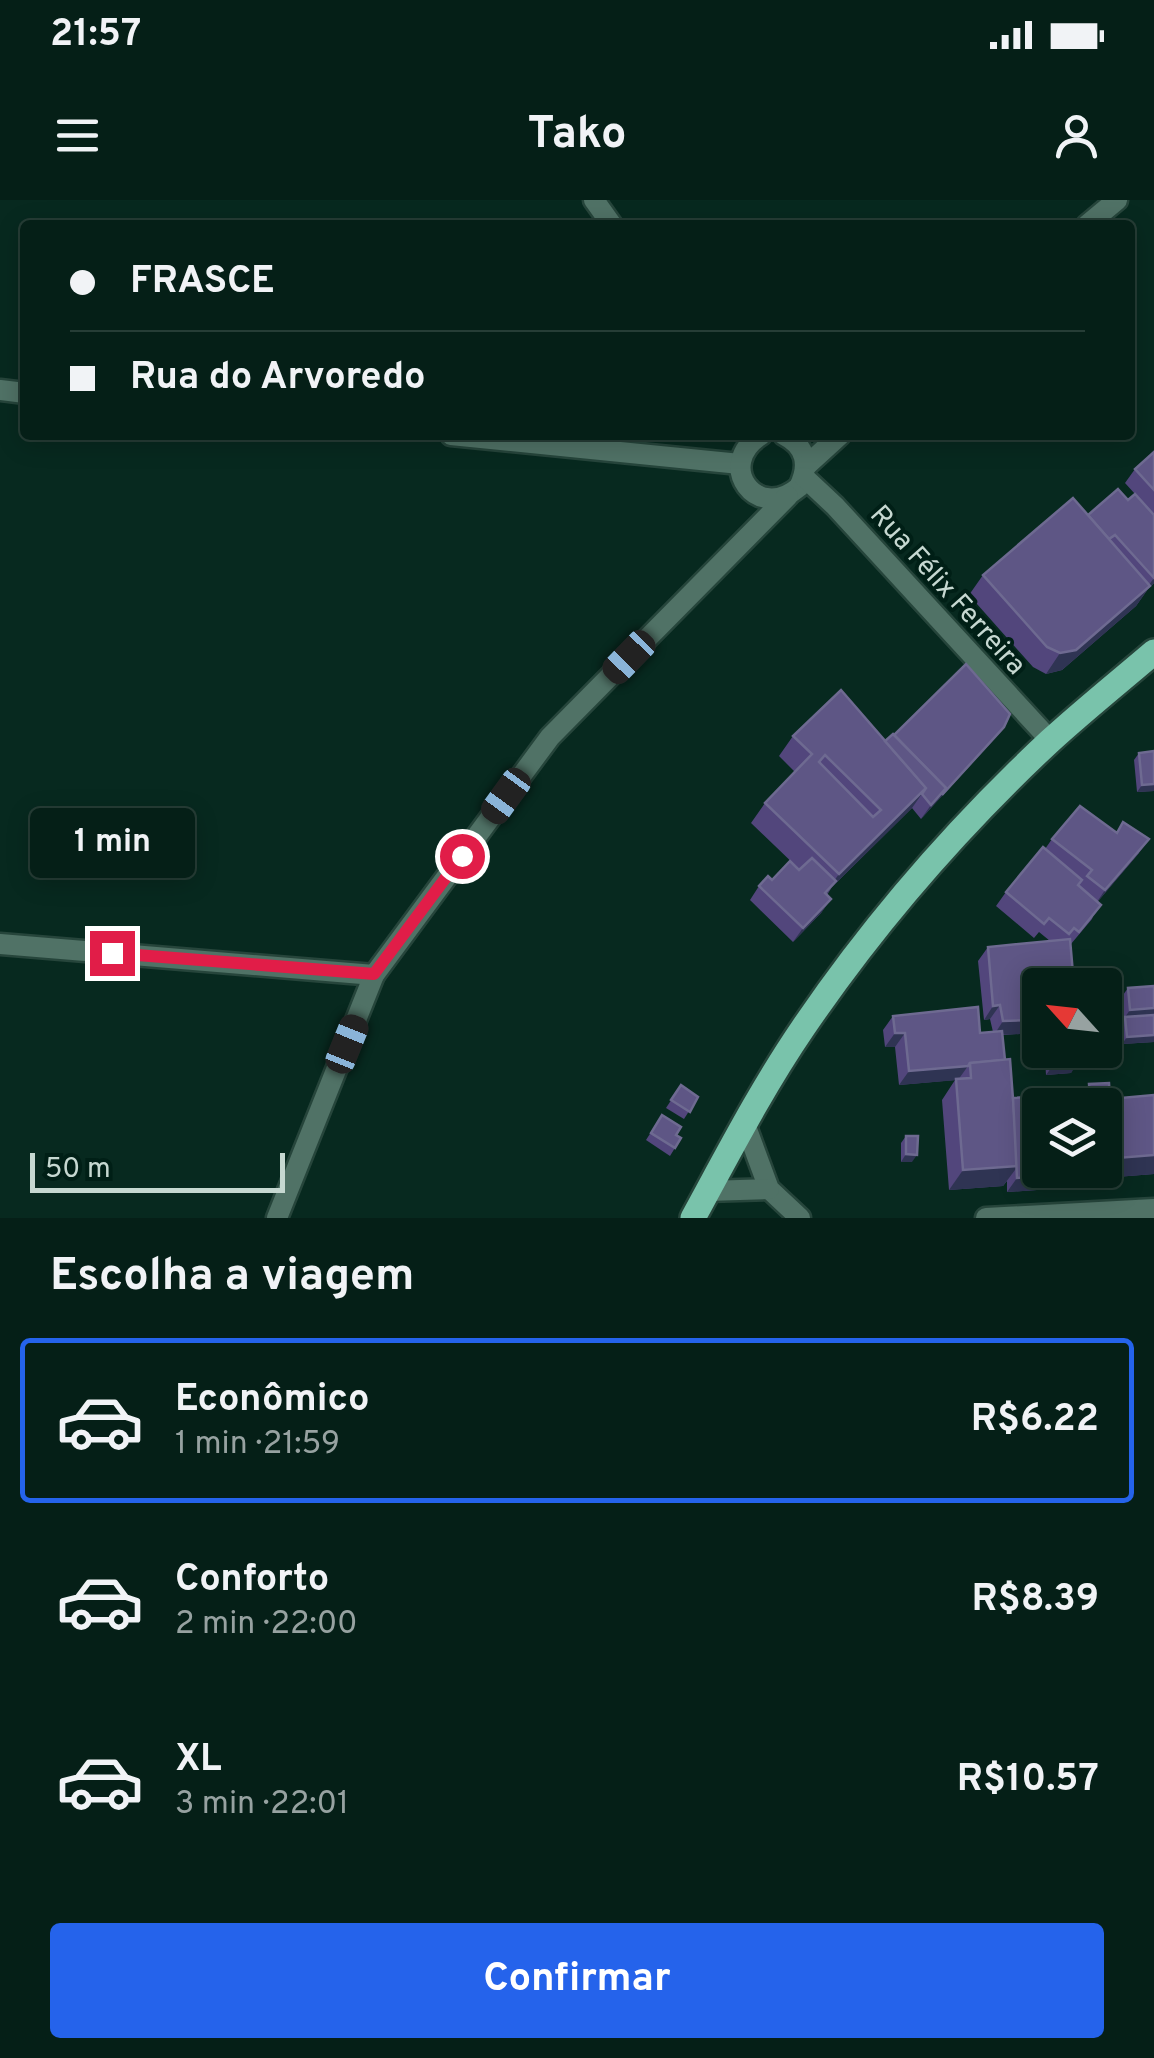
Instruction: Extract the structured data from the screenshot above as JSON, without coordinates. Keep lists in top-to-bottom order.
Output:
{
  "streets": {
    "street": ["Rua Félix Ferreira"]
  },
  "scale_bar": "50 m",
  "north": "top left",
  "page": {
    "status": "21:57",
    "header": "Tako",
    "banner": ["FRASCE", "Rua do Arvoredo"],
    "bubble": "1 min",
    "scale": "50 m",
    "heading": "Escolha a viagem",
    "list": [
      {
        "name": "Econômico",
        "note": "1 min · 21:59",
        "value": "R$6.22"
      },
      {
        "name": "Conforto",
        "note": "2 min · 22:00",
        "value": "R$8.39"
      },
      {
        "name": "XL",
        "note": "3 min · 22:01",
        "value": "R$10.57"
      }
    ],
    "buttons": "Confirmar"
  }
}
